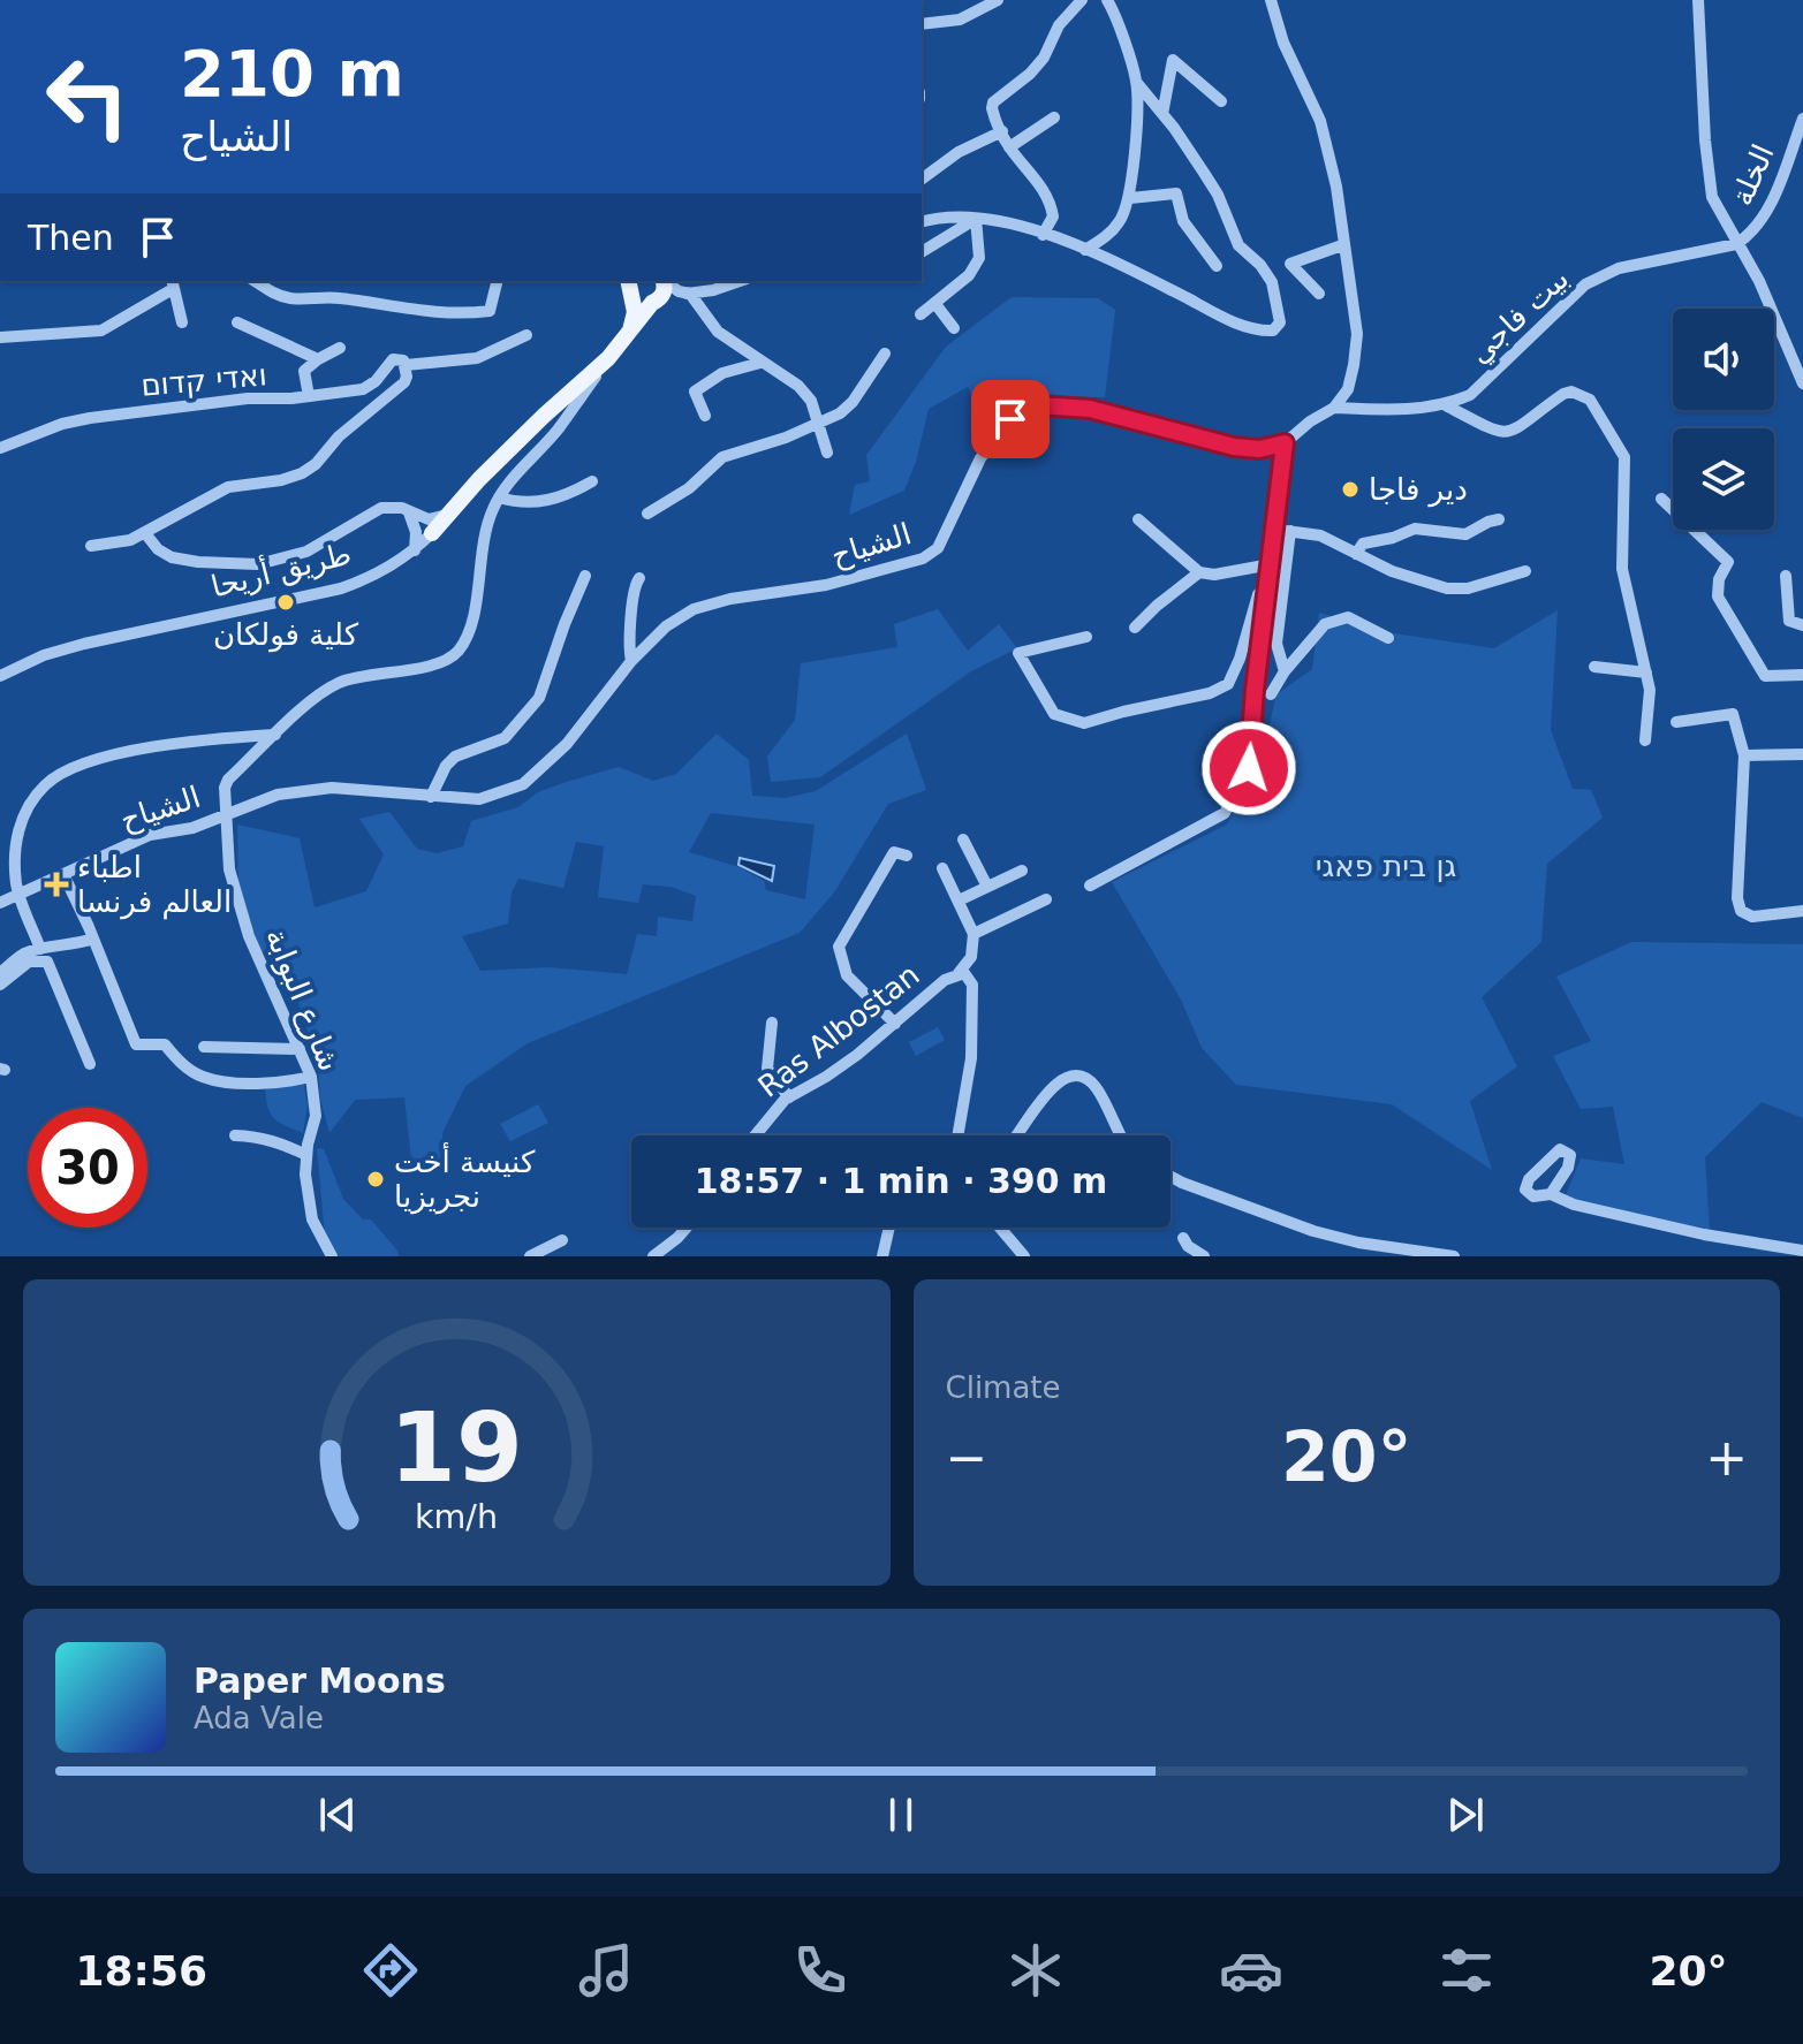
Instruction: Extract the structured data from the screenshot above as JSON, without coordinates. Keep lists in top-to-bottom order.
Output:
{
  "streets": {
    "main road": ["طريق أريحا"],
    "street": [
      "الخلة",
      "بيت فاجي",
      "ואדי קדום",
      "الشياح",
      "شارع البوابة",
      "Ras Albostan"
    ]
  },
  "crossings": [
    ["الخلة", "بيت فاجي"],
    ["الشياح", "شارع البوابة"],
    ["طريق أريحا", "شارع البوابة"]
  ],
  "parks": ["גן בית פאגי"],
  "places": {
    "other": ["دير فاجا", "كلية فولكان", "كنيسة أخت نجريزيا"],
    "health": ["اطباء العالم فرنسا"]
  },
  "page": {
    "turn": ["210 m", "الشياح"],
    "then": "Then",
    "limit": "30",
    "trip": "18:57 · 1 min · 390 m",
    "tile": "Climate",
    "heat": ["−", "20°", "+"],
    "song": ["Paper Moons", "Ada Vale"],
    "tabs": ["18:56", "20°"],
    "gauge": ["19", "km/h"]
  }
}
